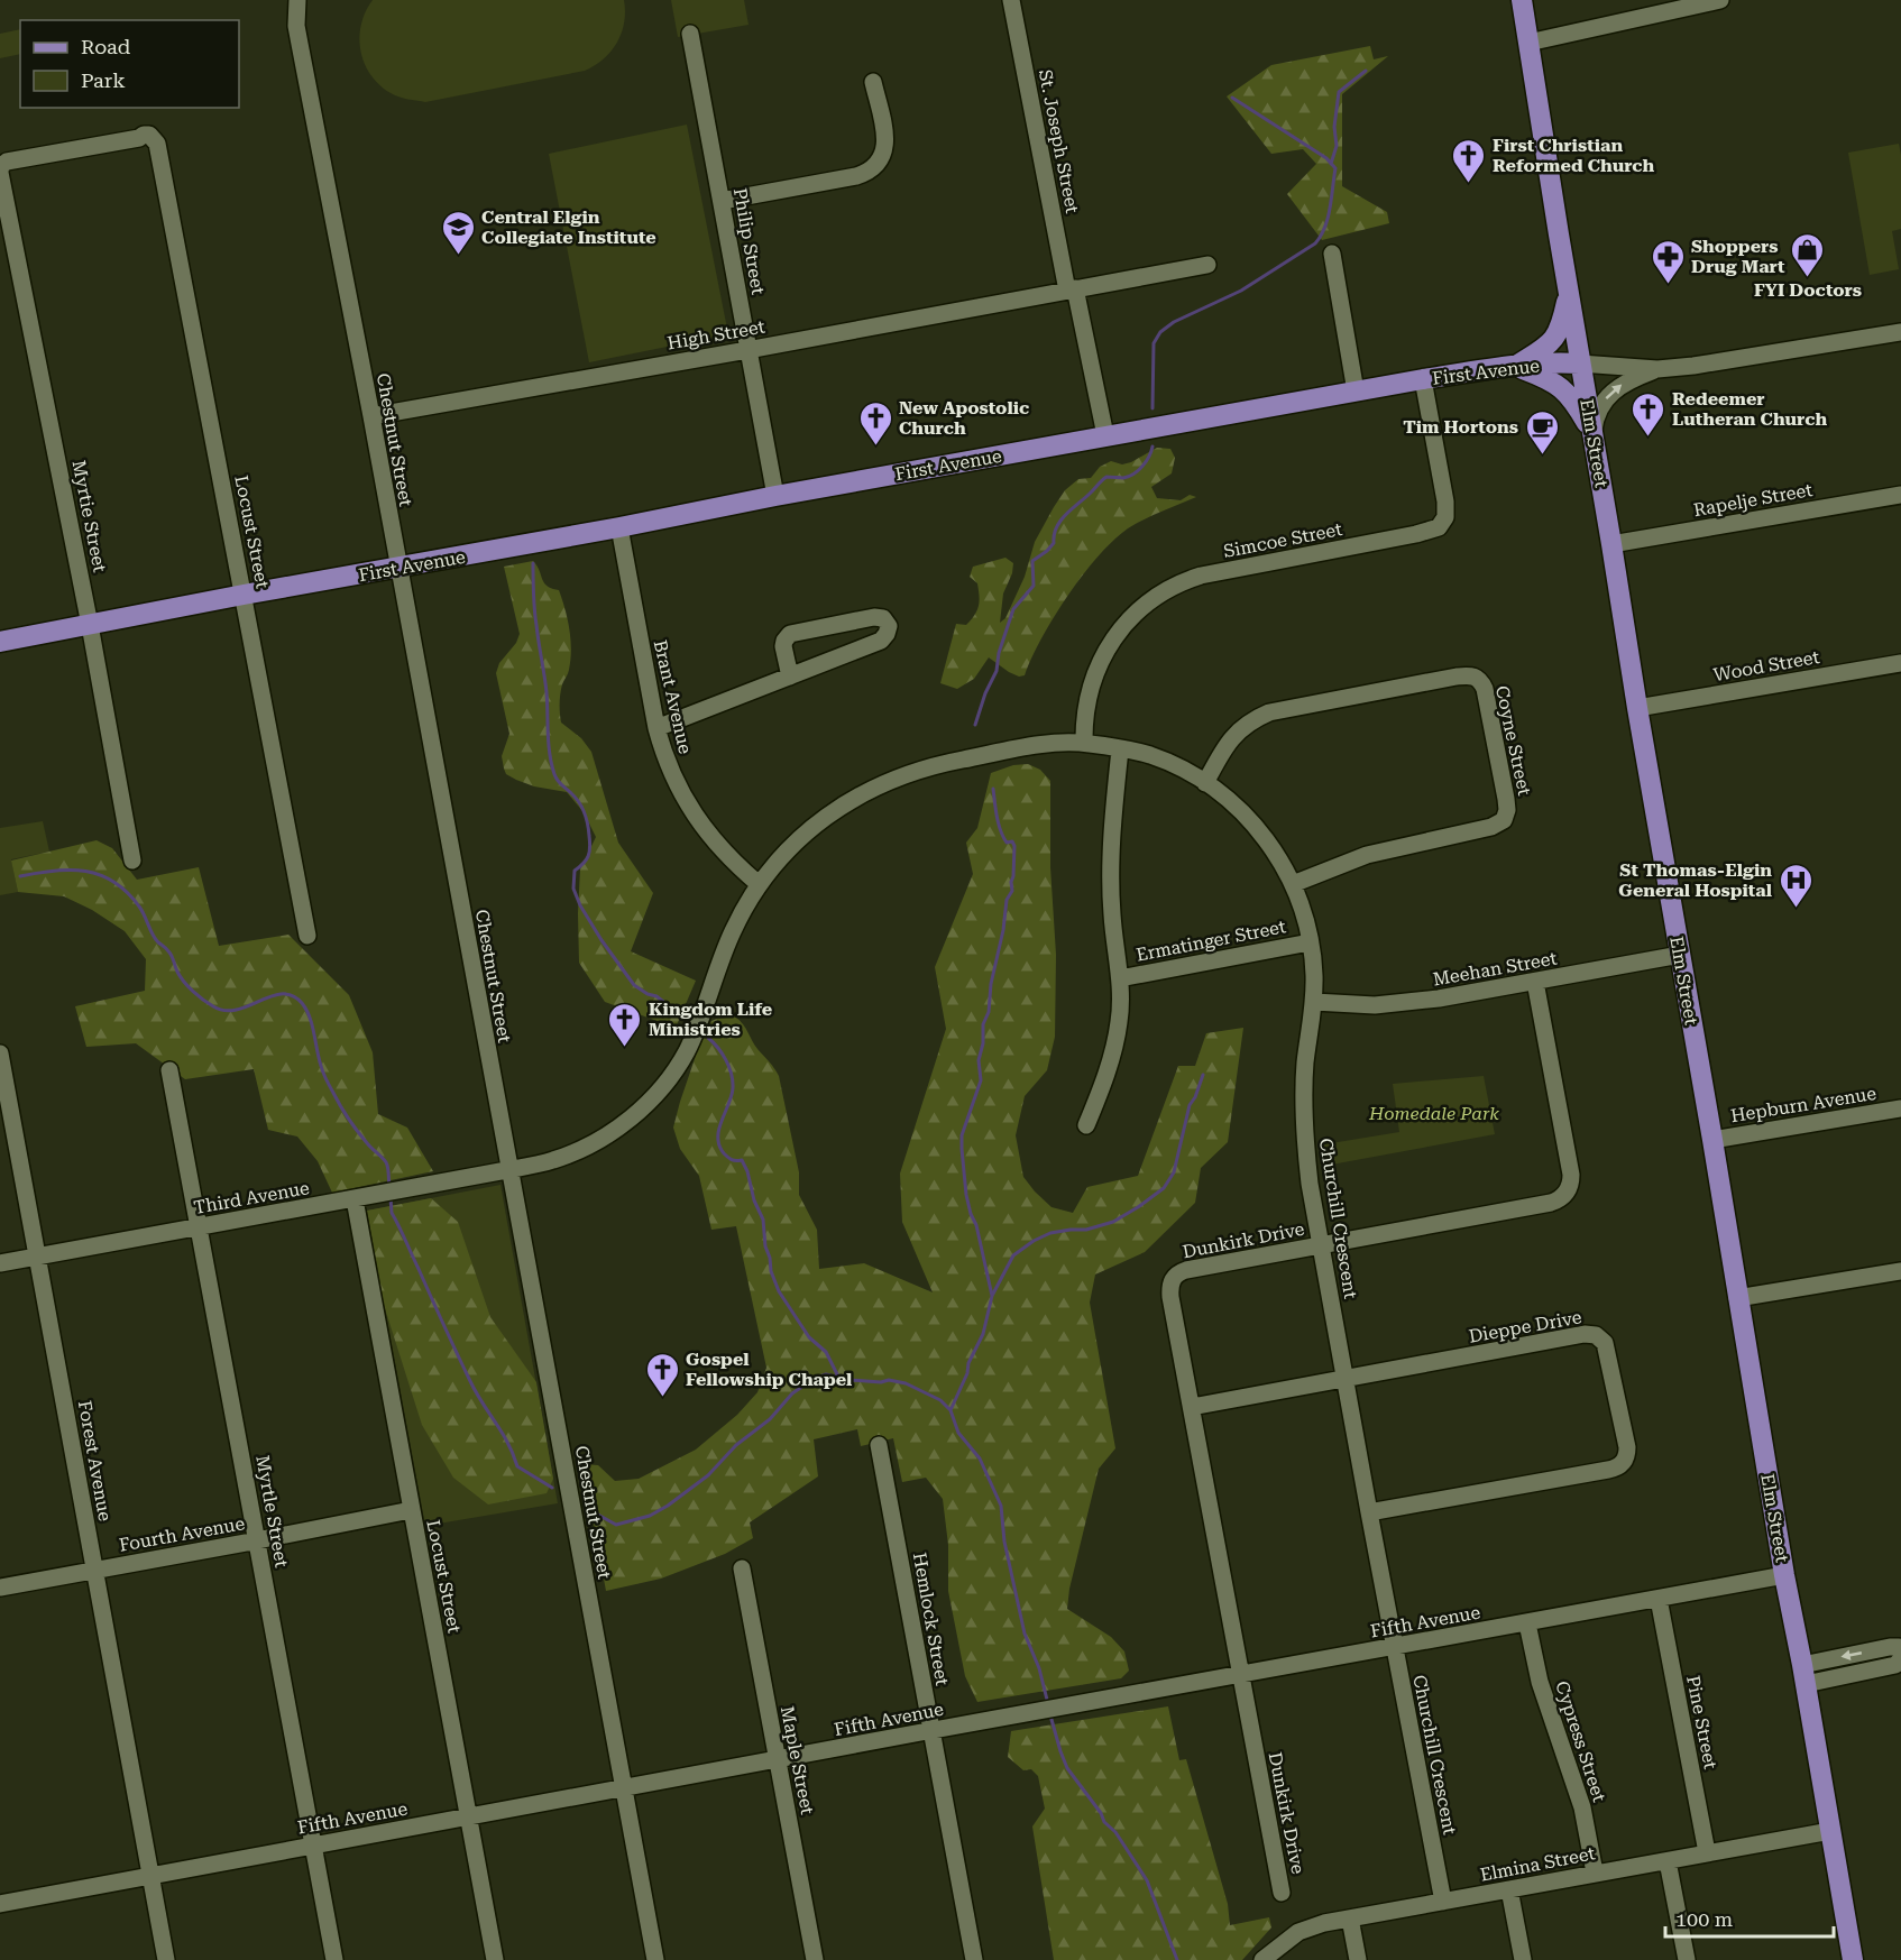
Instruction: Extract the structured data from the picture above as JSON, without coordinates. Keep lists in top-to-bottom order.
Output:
{
  "streets": {
    "main road": ["First Avenue", "Elm Street"],
    "street": [
      "St. Joseph Street",
      "Philip Street",
      "High Street",
      "Chestnut Street",
      "Rapelje Street",
      "Myrtie Street",
      "Locust Street",
      "Simcoe Street",
      "Wood Street",
      "Brant Avenue",
      "Coyne Street",
      "Ermatinger Street",
      "Meehan Street",
      "Hepburn Avenue",
      "Third Avenue",
      "Churchill Crescent",
      "Dunkirk Drive",
      "Dieppe Drive",
      "Forest Avenue",
      "Myrtle Street",
      "Fourth Avenue",
      "Hemlock Street",
      "Fifth Avenue",
      "Pine Street",
      "Cypress Street",
      "Maple Street",
      "Elmina Street"
    ]
  },
  "crossings": [
    ["St. Joseph Street", "High Street"],
    ["St. Joseph Street", "First Avenue"],
    ["Philip Street", "High Street"],
    ["Philip Street", "First Avenue"],
    ["High Street", "Chestnut Street"],
    ["First Avenue", "Chestnut Street"],
    ["First Avenue", "Elm Street"],
    ["First Avenue", "Myrtie Street"],
    ["First Avenue", "Locust Street"],
    ["First Avenue", "Simcoe Street"],
    ["First Avenue", "Brant Avenue"],
    ["Chestnut Street", "Third Avenue"],
    ["Chestnut Street", "Churchill Crescent"],
    ["Chestnut Street", "Fifth Avenue"],
    ["Elm Street", "Rapelje Street"],
    ["Elm Street", "Wood Street"],
    ["Elm Street", "Meehan Street"],
    ["Elm Street", "Hepburn Avenue"],
    ["Elm Street", "Fifth Avenue"],
    ["Elm Street", "Elmina Street"],
    ["Myrtie Street", "Locust Street"],
    ["Locust Street", "Third Avenue"],
    ["Locust Street", "Fourth Avenue"],
    ["Locust Street", "Fifth Avenue"],
    ["Simcoe Street", "Churchill Crescent"],
    ["Brant Avenue", "Churchill Crescent"],
    ["Coyne Street", "Churchill Crescent"],
    ["Ermatinger Street", "Churchill Crescent"],
    ["Meehan Street", "Churchill Crescent"],
    ["Meehan Street", "Dunkirk Drive"],
    ["Third Avenue", "Churchill Crescent"],
    ["Third Avenue", "Forest Avenue"],
    ["Third Avenue", "Myrtle Street"],
    ["Churchill Crescent", "Dunkirk Drive"],
    ["Churchill Crescent", "Dieppe Drive"],
    ["Churchill Crescent", "Fifth Avenue"],
    ["Churchill Crescent", "Elmina Street"],
    ["Dunkirk Drive", "Dieppe Drive"],
    ["Dunkirk Drive", "Fifth Avenue"],
    ["Forest Avenue", "Fourth Avenue"],
    ["Forest Avenue", "Fifth Avenue"],
    ["Myrtle Street", "Fourth Avenue"],
    ["Myrtle Street", "Fifth Avenue"],
    ["Hemlock Street", "Fifth Avenue"],
    ["Fifth Avenue", "Pine Street"],
    ["Fifth Avenue", "Cypress Street"],
    ["Fifth Avenue", "Maple Street"],
    ["Pine Street", "Elmina Street"],
    ["Cypress Street", "Elmina Street"]
  ],
  "parks": ["Homedale Park"],
  "places": {
    "church": [
      "First Christian Reformed Church",
      "Redeemer Lutheran Church",
      "New Apostolic Church",
      "Kingdom Life Ministries",
      "Gospel Fellowship Chapel"
    ],
    "school or university": ["Central Elgin Collegiate Institute"],
    "shop": ["FYI Doctors"],
    "pharmacy": ["Shoppers Drug Mart"],
    "cafe": ["Tim Hortons"],
    "hospital": ["St Thomas-Elgin General Hospital"]
  },
  "legend": ["Road", "Park"],
  "scale_bar": "100 m"
}
